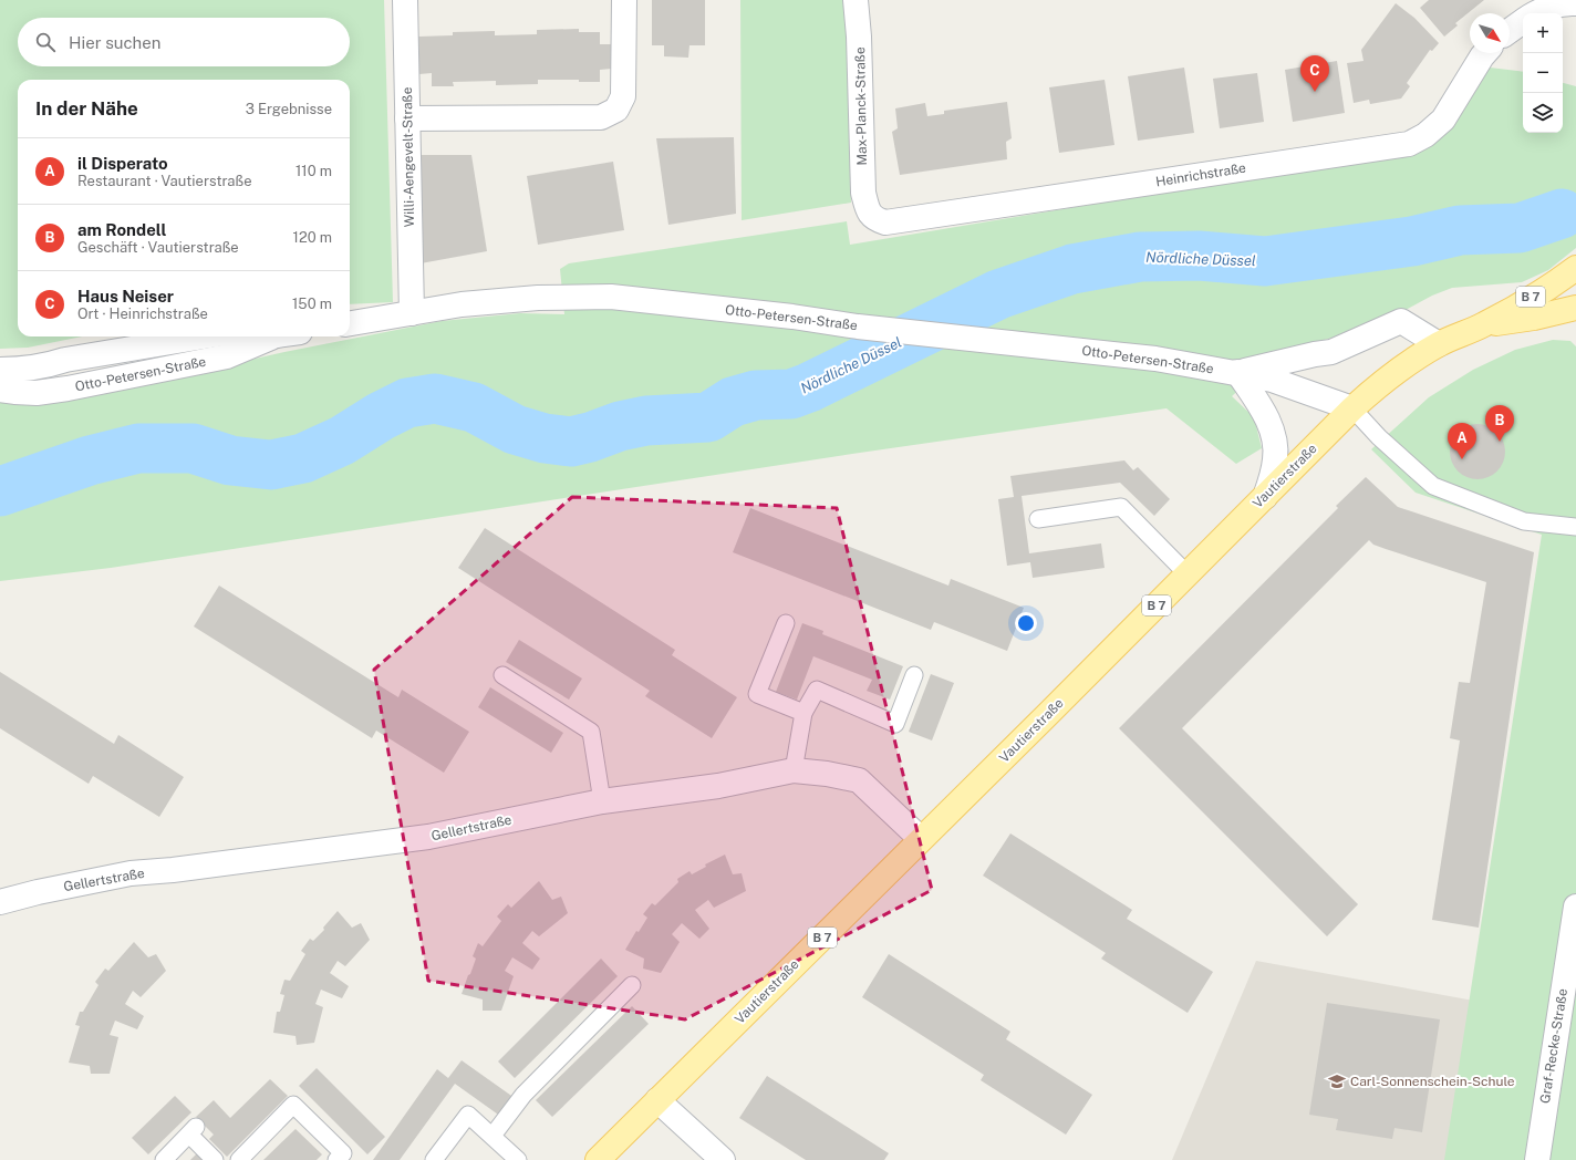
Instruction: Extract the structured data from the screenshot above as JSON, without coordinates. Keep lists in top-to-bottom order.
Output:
{
  "streets": {
    "main road": ["B 7", "Vautierstraße"],
    "street": [
      "Max-Planck-Straße",
      "Willi-Aengevelt-Straße",
      "Heinrichstraße",
      "Otto-Petersen-Straße",
      "Gellertstraße",
      "Graf-Recke-Straße"
    ]
  },
  "crossings": [
    ["Max-Planck-Straße", "Heinrichstraße"],
    ["Willi-Aengevelt-Straße", "Otto-Petersen-Straße"],
    ["B 7", "Vautierstraße"],
    ["Otto-Petersen-Straße", "Vautierstraße"],
    ["Vautierstraße", "Gellertstraße"]
  ],
  "water": ["Nördliche Düssel"],
  "places": {
    "school or university": ["Carl-Sonnenschein-Schule"]
  },
  "north": "bottom right",
  "page": {
    "map_buttons": ["+", "−"],
    "search": "Hier suchen",
    "pins": ["C", "B", "A"],
    "heading": ["In der Nähe", "3 Ergebnisse"],
    "list": [
      {
        "mark": "A",
        "name": "il Disperato",
        "note": "Restaurant · Vautierstraße",
        "value": "110 m"
      },
      {
        "mark": "B",
        "name": "am Rondell",
        "note": "Geschäft · Vautierstraße",
        "value": "120 m"
      },
      {
        "mark": "C",
        "name": "Haus Neiser",
        "note": "Ort · Heinrichstraße",
        "value": "150 m"
      }
    ]
  }
}
